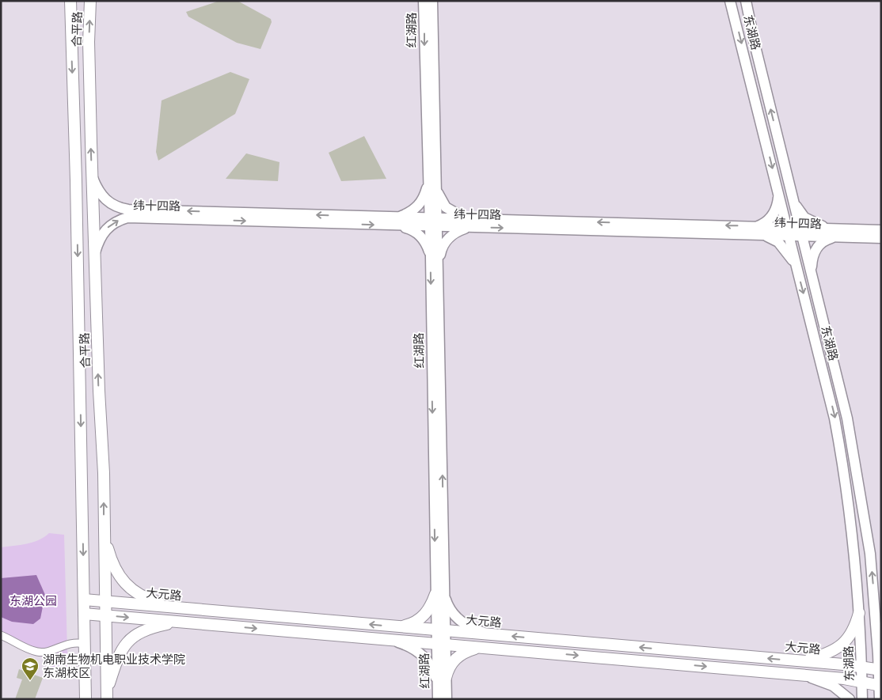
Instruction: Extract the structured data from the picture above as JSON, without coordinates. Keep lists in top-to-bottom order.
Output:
{
  "streets": {
    "main road": [
      "合平路",
      "红湖路",
      "东湖路",
      "纬十四路",
      "大元路"
    ]
  },
  "crossings": [
    ["合平路", "纬十四路"],
    ["合平路", "大元路"],
    ["红湖路", "纬十四路"],
    ["红湖路", "大元路"],
    ["东湖路", "纬十四路"],
    ["东湖路", "大元路"]
  ],
  "parks": ["东湖公园"],
  "places": {
    "school or university": ["湖南生物机电职业技术学院 东湖校区"]
  }
}
